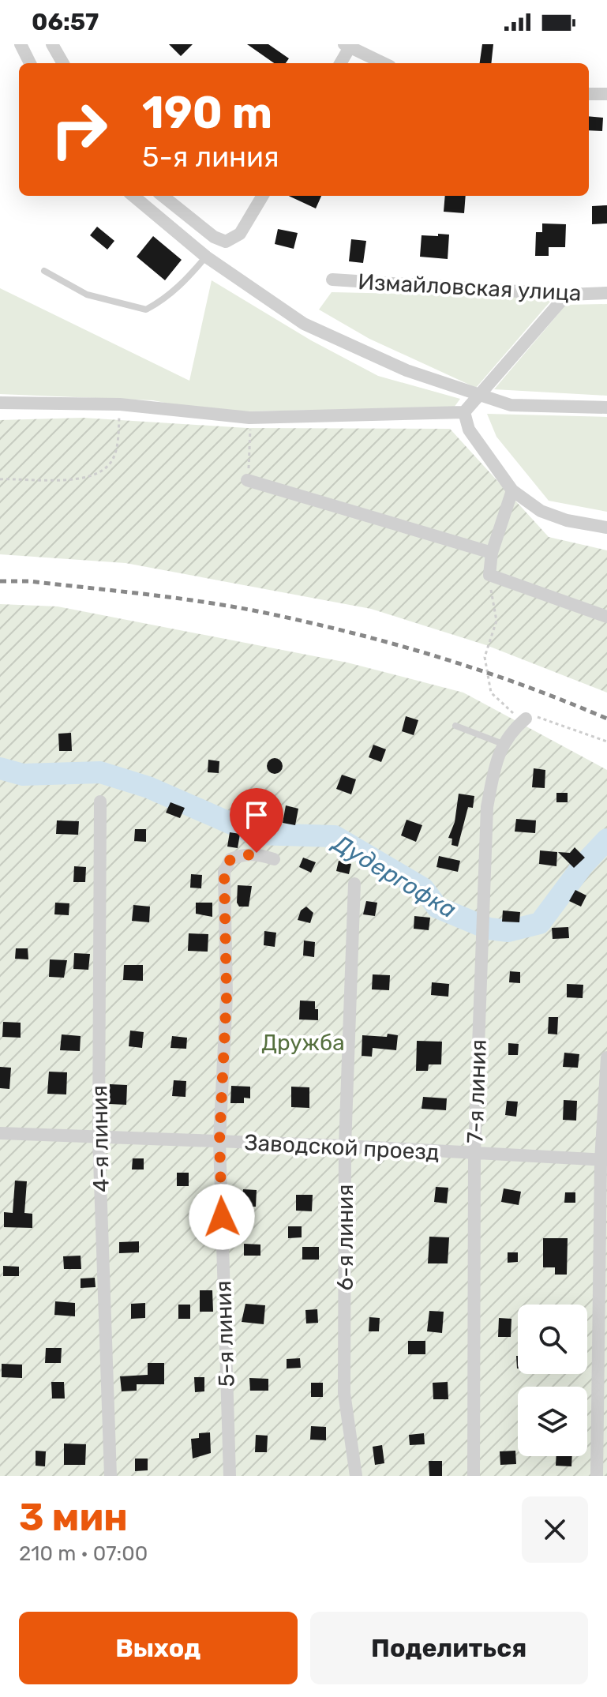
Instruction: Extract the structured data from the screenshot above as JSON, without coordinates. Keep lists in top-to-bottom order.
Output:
{
  "streets": {
    "street": [
      "Измайловская улица",
      "7-я линия",
      "4-я линия",
      "Заводской проезд",
      "6-я линия",
      "5-я линия"
    ]
  },
  "crossings": [
    ["7-я линия", "Заводской проезд"],
    ["4-я линия", "Заводской проезд"],
    ["Заводской проезд", "6-я линия"],
    ["Заводской проезд", "5-я линия"]
  ],
  "water": ["Дудергофка"],
  "parks": ["Дружба"],
  "page": {
    "status": "06:57",
    "turn": ["190 m", "5-я линия"],
    "heading": ["3 мин", "210 m · 07:00"],
    "buttons": ["Выход", "Поделиться"]
  }
}
